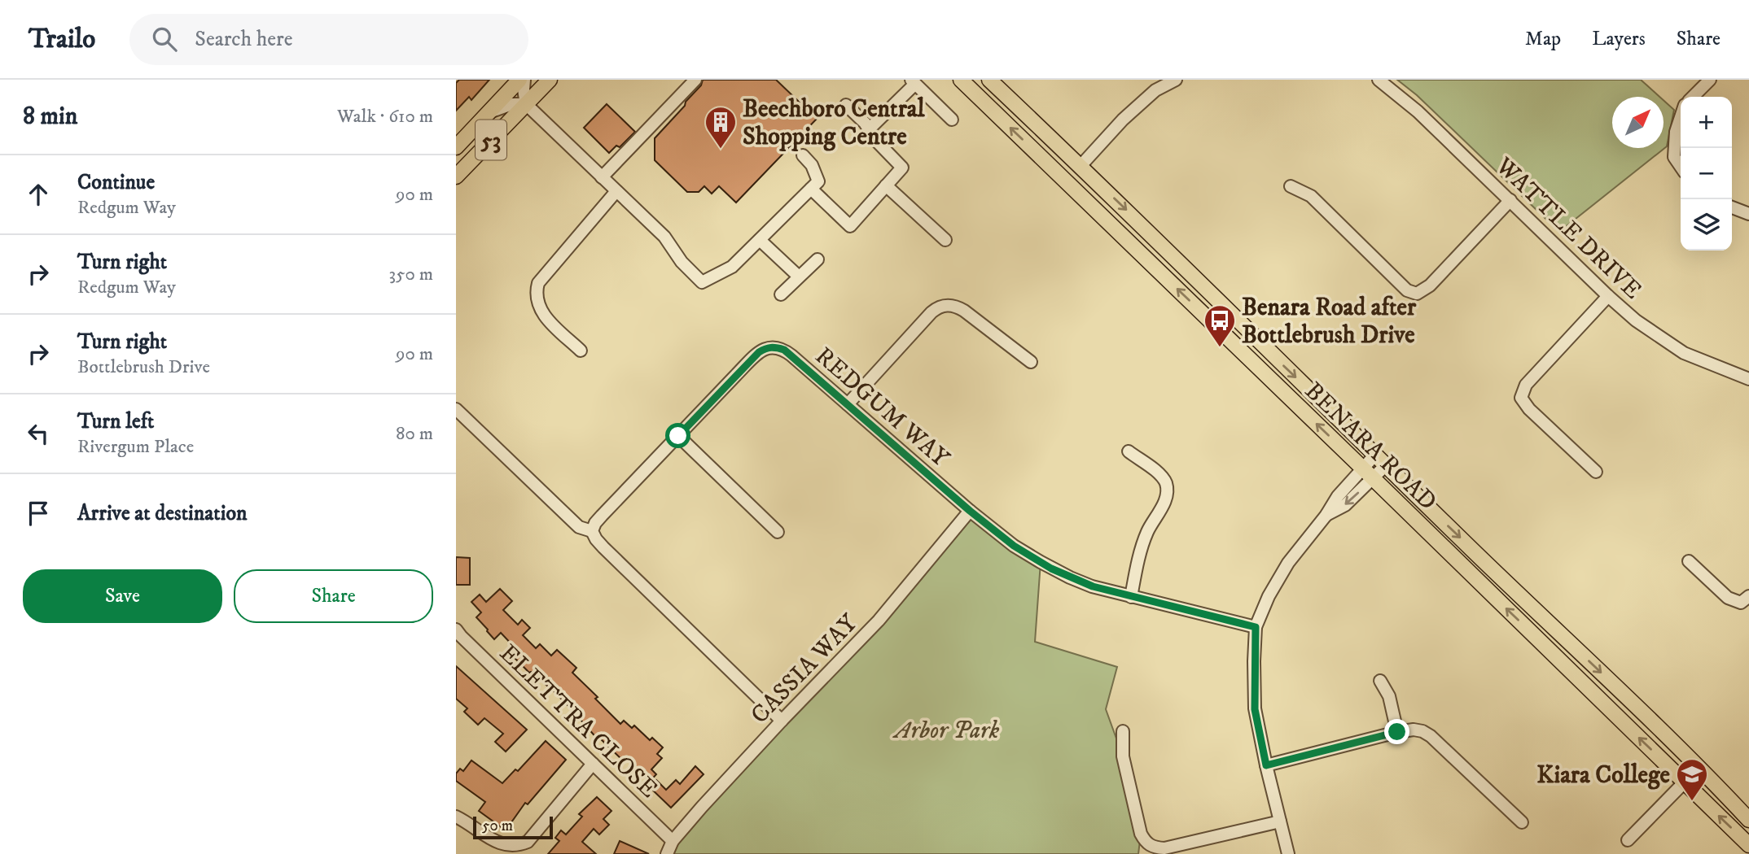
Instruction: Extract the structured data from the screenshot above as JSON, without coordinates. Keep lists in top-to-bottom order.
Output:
{
  "streets": {
    "main road": ["53", "BENARA ROAD"],
    "street": [
      "WATTLE DRIVE",
      "REDGUM WAY",
      "CASSIA WAY",
      "ELETTRA CLOSE"
    ]
  },
  "crossings": [
    ["REDGUM WAY", "CASSIA WAY"],
    ["CASSIA WAY", "ELETTRA CLOSE"]
  ],
  "parks": ["Arbor Park"],
  "places": {
    "building": ["Beechboro Central Shopping Centre"],
    "bus stop": ["Benara Road after Bottlebrush Drive"],
    "school or university": ["Kiara College"]
  },
  "scale_bar": "50 m",
  "north": "top right",
  "page": {
    "header": "Trailo",
    "search": "Search here",
    "nav": ["Map", "Layers", "Share"],
    "heading": ["8 min", "Walk · 610 m"],
    "map_buttons": ["+", "−"],
    "list": [
      ["Continue", "Redgum Way", "90 m"],
      ["Turn right", "Redgum Way", "350 m"],
      ["Turn right", "Bottlebrush Drive", "90 m"],
      ["Turn left", "Rivergum Place", "80 m"],
      "Arrive at destination"
    ],
    "buttons": ["Save", "Share"],
    "scale": "50 m"
  }
}
